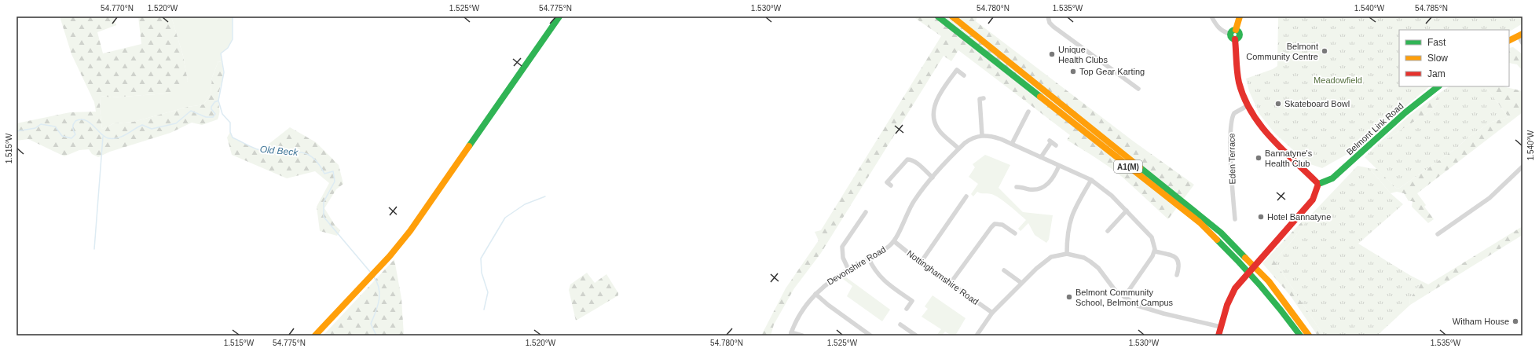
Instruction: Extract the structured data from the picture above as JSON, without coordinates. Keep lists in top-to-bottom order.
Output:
{
  "streets": {
    "main road": ["Belmont Link Road", "A1(M)"],
    "street": ["Eden Terrace", "Devonshire Road", "Nottinghamshire Road"]
  },
  "crossings": [
    ["Devonshire Road", "Nottinghamshire Road"]
  ],
  "water": ["Old Beck"],
  "parks": ["Meadowfield"],
  "places": [
    "Belmont Community Centre",
    "Unique Health Clubs",
    "Top Gear Karting",
    "Skateboard Bowl",
    "Bannatyne's Health Club",
    "Hotel Bannatyne",
    "Belmont Community School, Belmont Campus",
    "Witham House"
  ],
  "legend": ["Fast", "Slow", "Jam"],
  "coordinates": [
    "54.770°N",
    "1.520°W",
    "1.525°W",
    "54.775°N",
    "1.530°W",
    "54.780°N",
    "1.535°W",
    "1.540°W",
    "54.785°N",
    "1.515°W"
  ]
}
